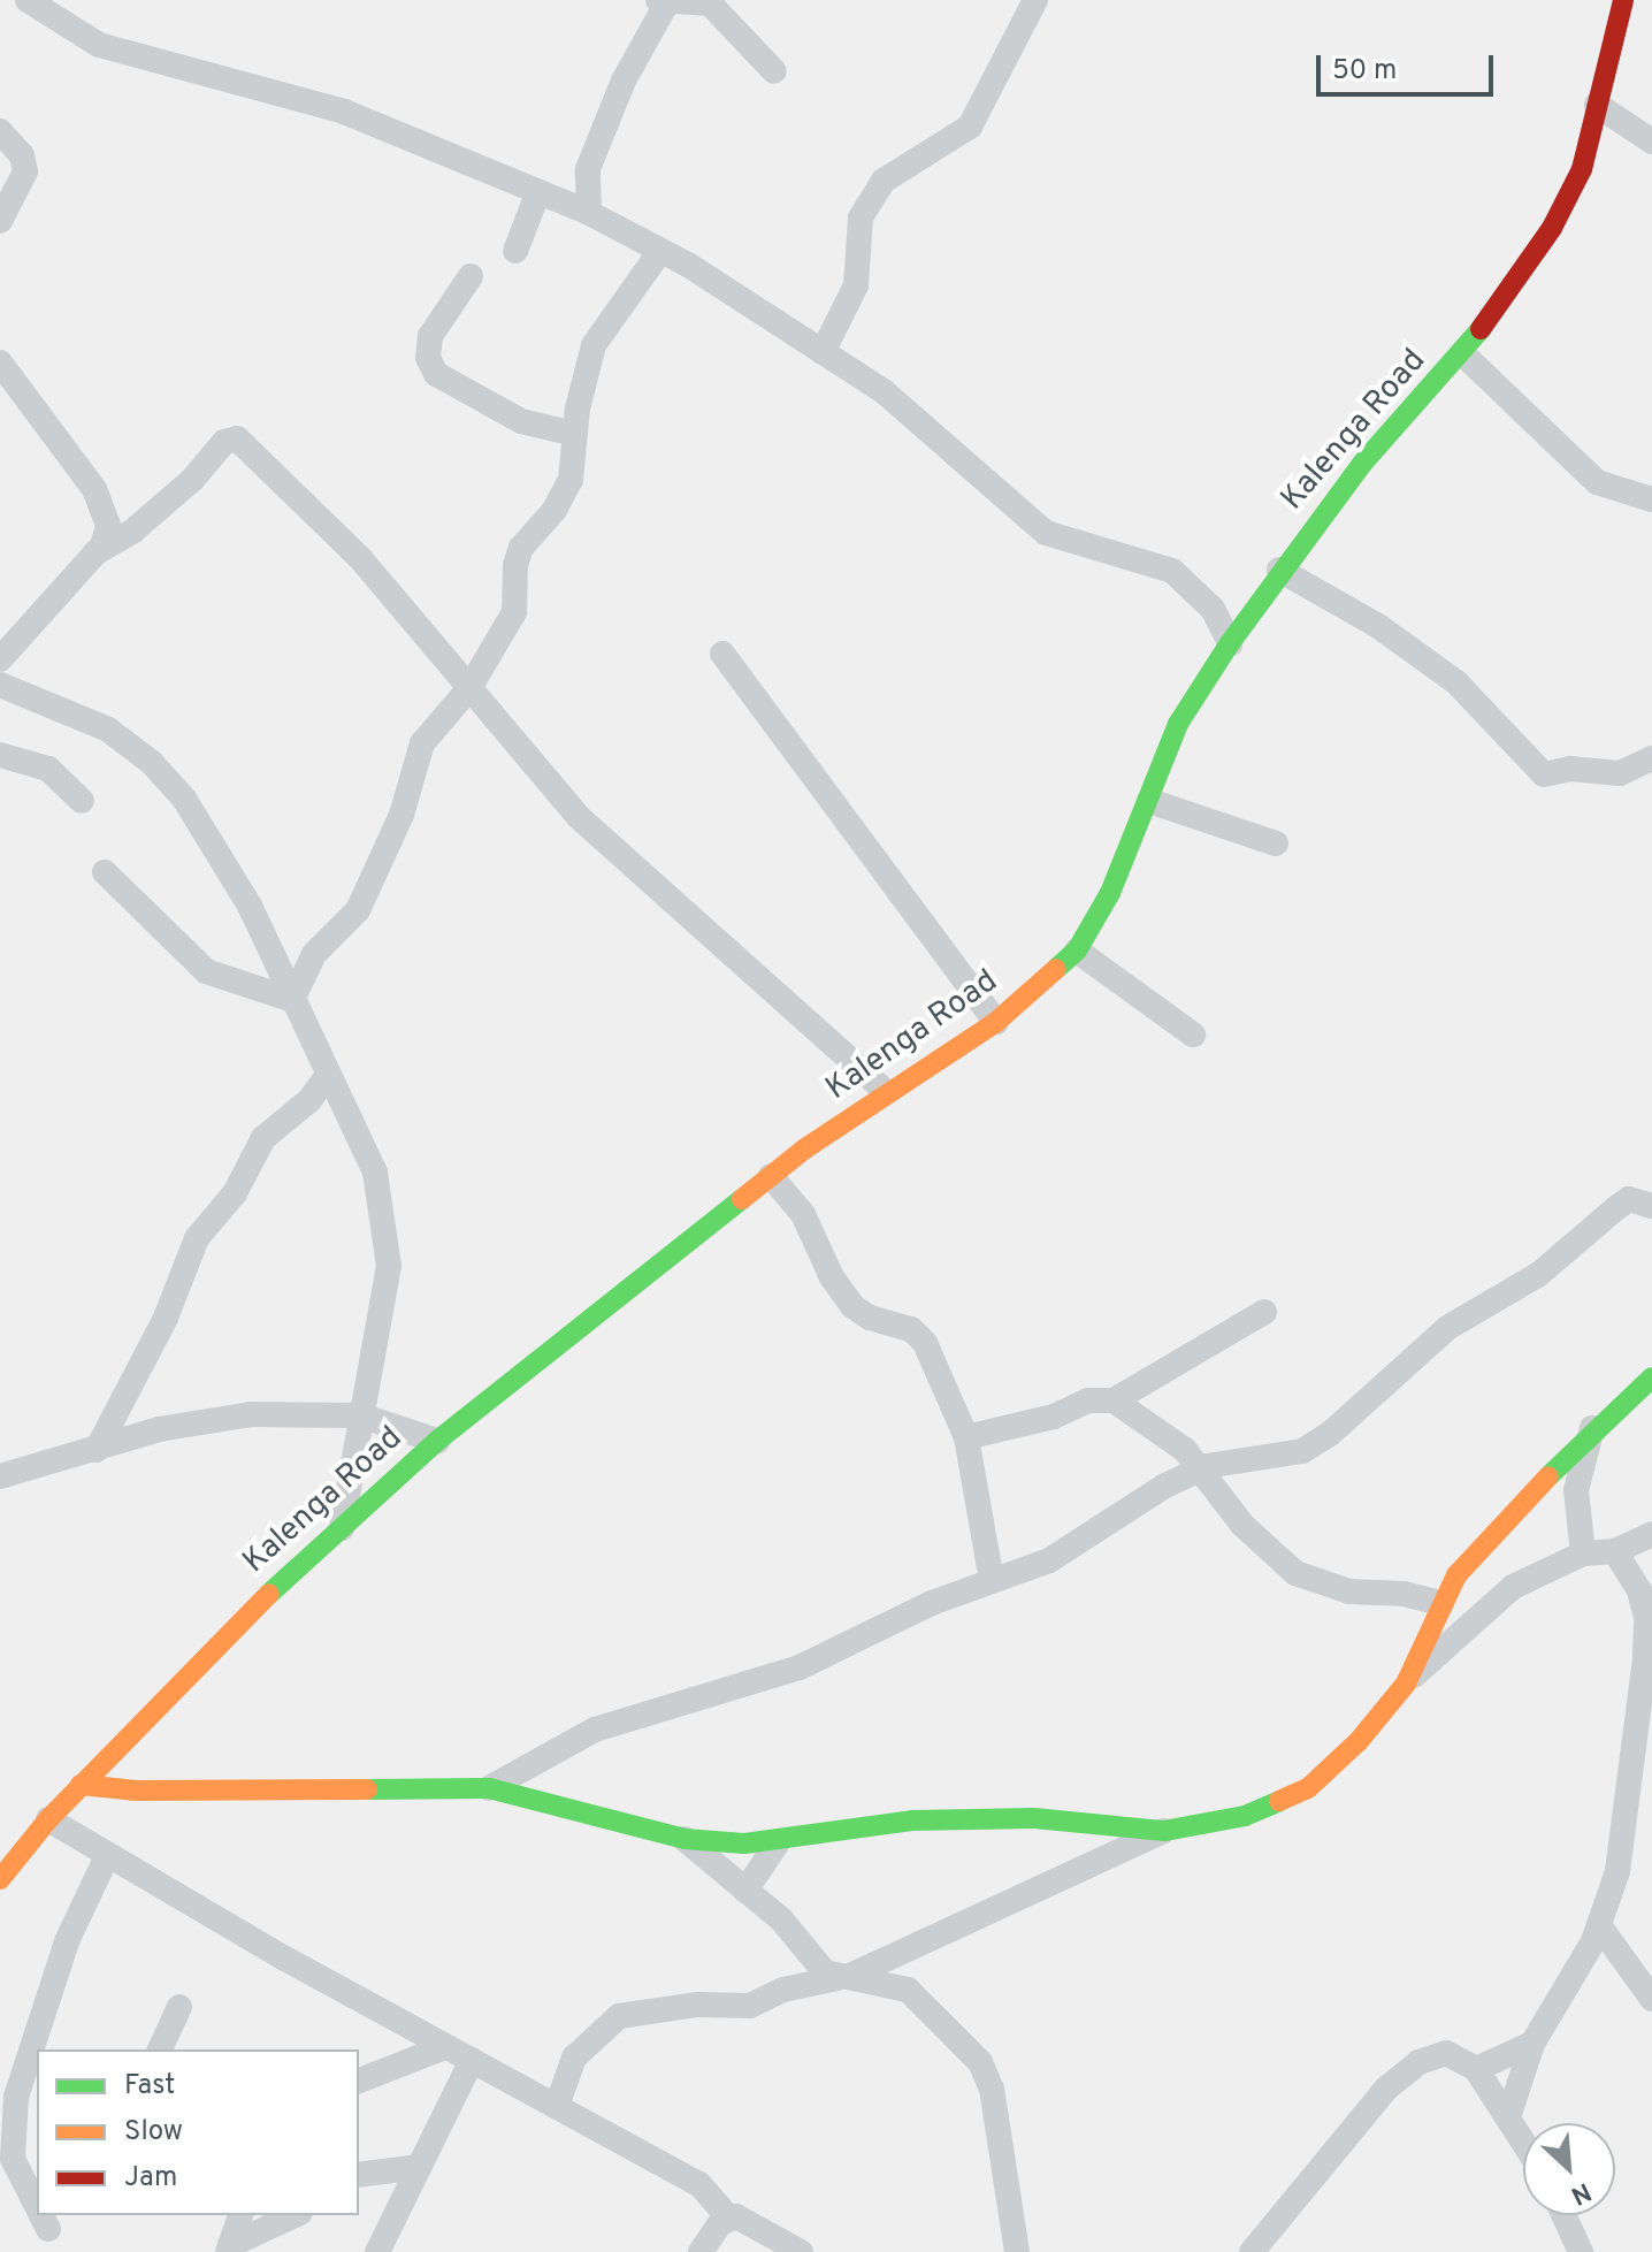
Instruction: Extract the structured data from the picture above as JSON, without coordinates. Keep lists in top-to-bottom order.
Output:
{
  "streets": {
    "main road": ["Kalenga Road"]
  },
  "legend": ["Fast", "Slow", "Jam"],
  "scale_bar": "50 m",
  "north": "bottom right"
}
